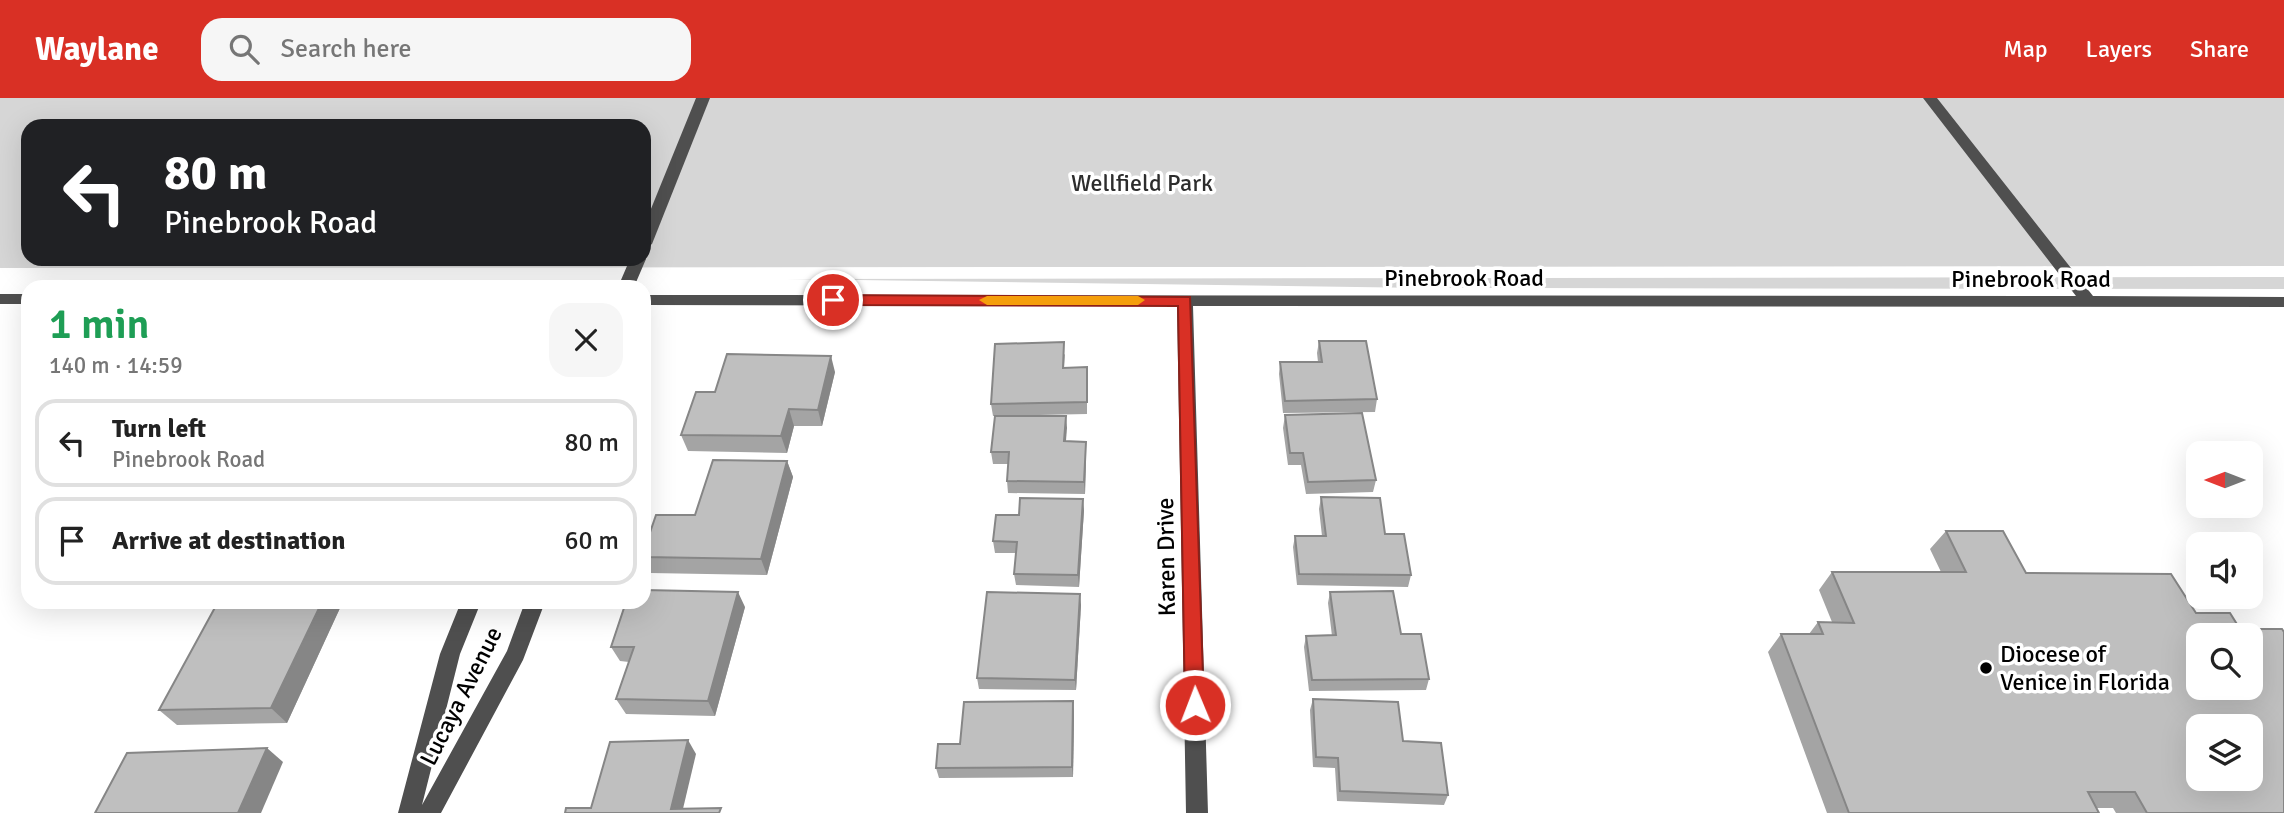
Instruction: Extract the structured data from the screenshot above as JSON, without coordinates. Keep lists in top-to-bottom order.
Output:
{
  "streets": {
    "street": ["Pinebrook Road", "Karen Drive", "Lucaya Avenue"]
  },
  "crossings": [
    ["Pinebrook Road", "Karen Drive"]
  ],
  "parks": ["Wellfield Park"],
  "places": ["Diocese of Venice in Florida"],
  "north": "left",
  "page": {
    "header": "Waylane",
    "search": "Search here",
    "nav": ["Map", "Layers", "Share"],
    "turn": ["80 m", "Pinebrook Road"],
    "heading": ["1 min", "140 m · 14:59"],
    "list": [
      {
        "name": "Turn left",
        "note": "Pinebrook Road",
        "value": "80 m"
      },
      {
        "name": "Arrive at destination",
        "value": "60 m"
      }
    ]
  }
}
